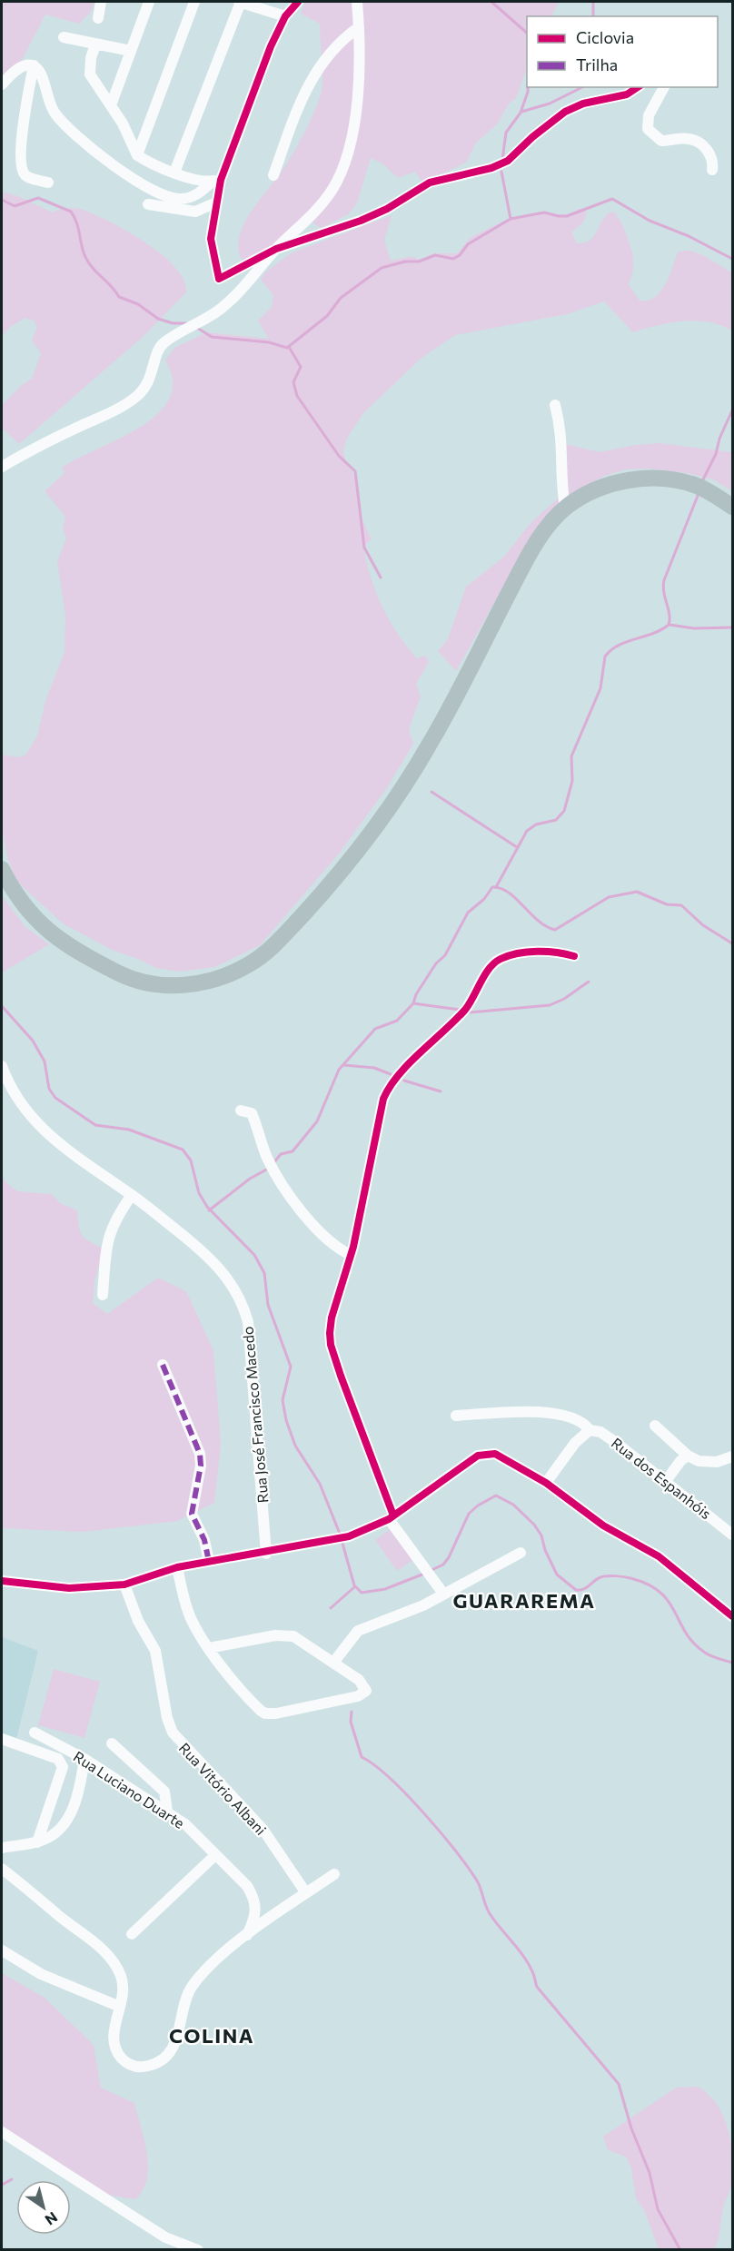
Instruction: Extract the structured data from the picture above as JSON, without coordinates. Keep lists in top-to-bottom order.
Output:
{
  "streets": {
    "street": [
      "Rua José Francisco Macedo",
      "Rua dos Espanhóis",
      "Rua Vitório Albani",
      "Rua Luciano Duarte"
    ]
  },
  "districts": ["GUARAREMA", "COLINA"],
  "legend": ["Ciclovia", "Trilha"],
  "north": "bottom right"
}
